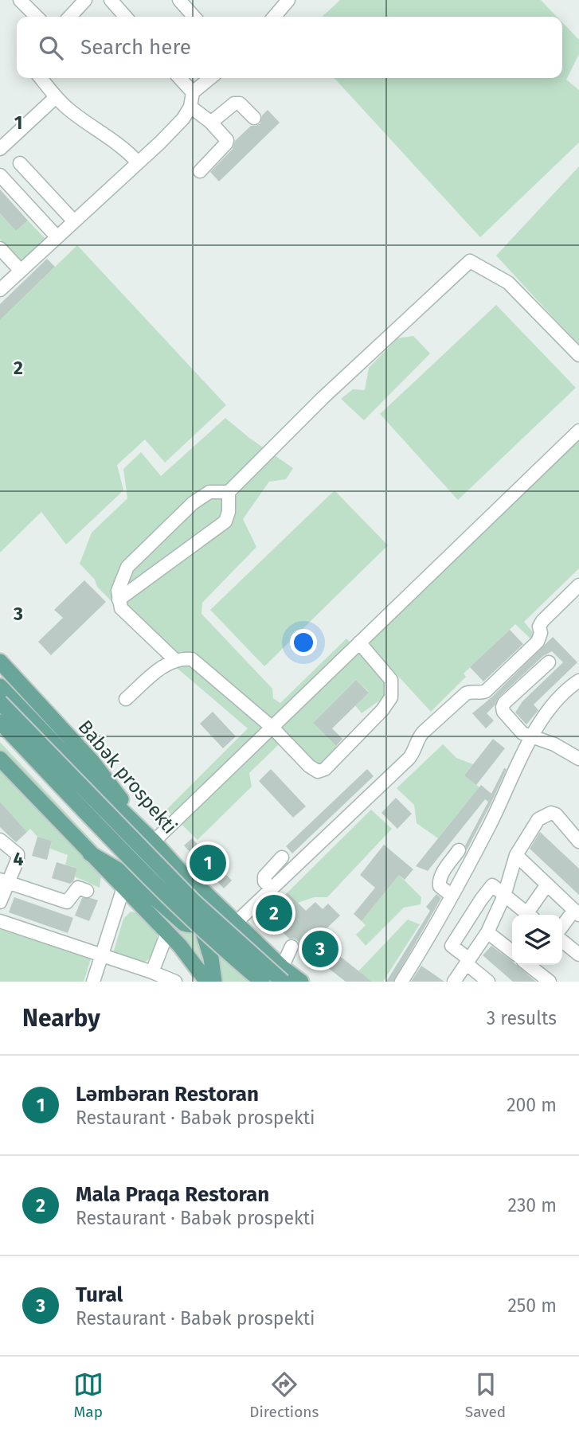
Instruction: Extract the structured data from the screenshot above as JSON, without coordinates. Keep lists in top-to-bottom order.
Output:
{
  "streets": {
    "main road": ["Babək prospekti"]
  },
  "page": {
    "search": "Search here",
    "pins": ["1", "2", "3"],
    "heading": ["Nearby", "3 results"],
    "list": [
      {
        "mark": "1",
        "name": "Ləmbəran Restoran",
        "note": "Restaurant · Babək prospekti",
        "value": "200 m"
      },
      {
        "mark": "2",
        "name": "Mala Praqa Restoran",
        "note": "Restaurant · Babək prospekti",
        "value": "230 m"
      },
      {
        "mark": "3",
        "name": "Tural",
        "note": "Restaurant · Babək prospekti",
        "value": "250 m"
      }
    ],
    "nav": ["Map", "Directions", "Saved"]
  },
  "grid": {
    "rows": [
      "1",
      "2",
      "3",
      "4"
    ]
  }
}
